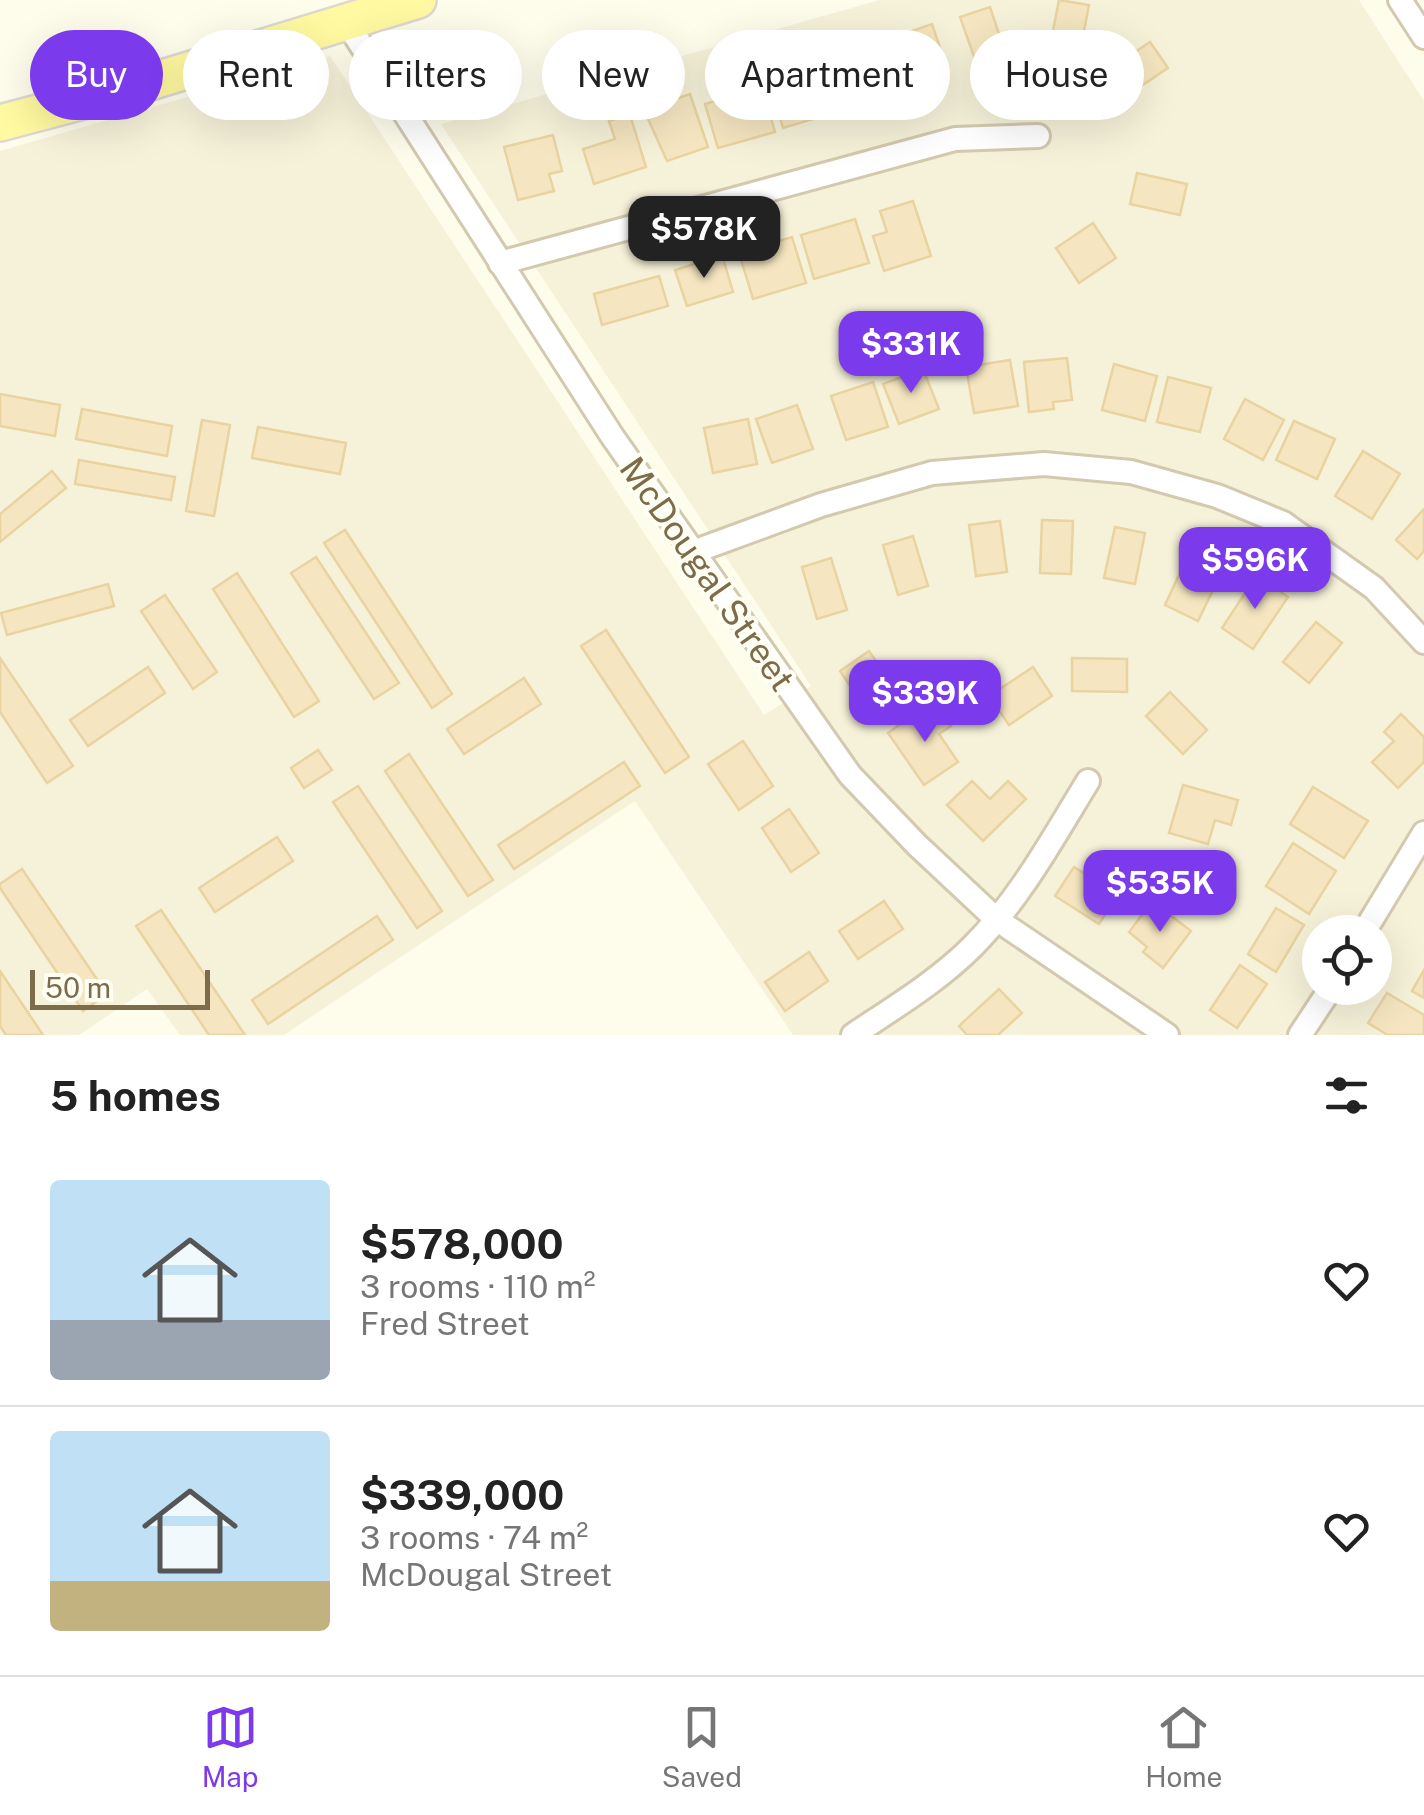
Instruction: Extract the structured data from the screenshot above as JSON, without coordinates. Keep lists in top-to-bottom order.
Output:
{
  "streets": {
    "street": ["McDougal Street"]
  },
  "scale_bar": "50 m",
  "page": {
    "chip": [
      "Buy",
      "Rent",
      "Filters",
      "New",
      "Apartment",
      "House"
    ],
    "price": [
      "$578K",
      "$331K",
      "$596K",
      "$339K",
      "$535K"
    ],
    "scale": "50 m",
    "heading": "5 homes",
    "list": [
      {
        "name": "$578,000",
        "note": "3 rooms · 110 m² · Fred Street"
      },
      {
        "name": "$339,000",
        "note": "3 rooms · 74 m² · McDougal Street"
      }
    ],
    "tabs": ["Map", "Saved", "Home"]
  }
}
